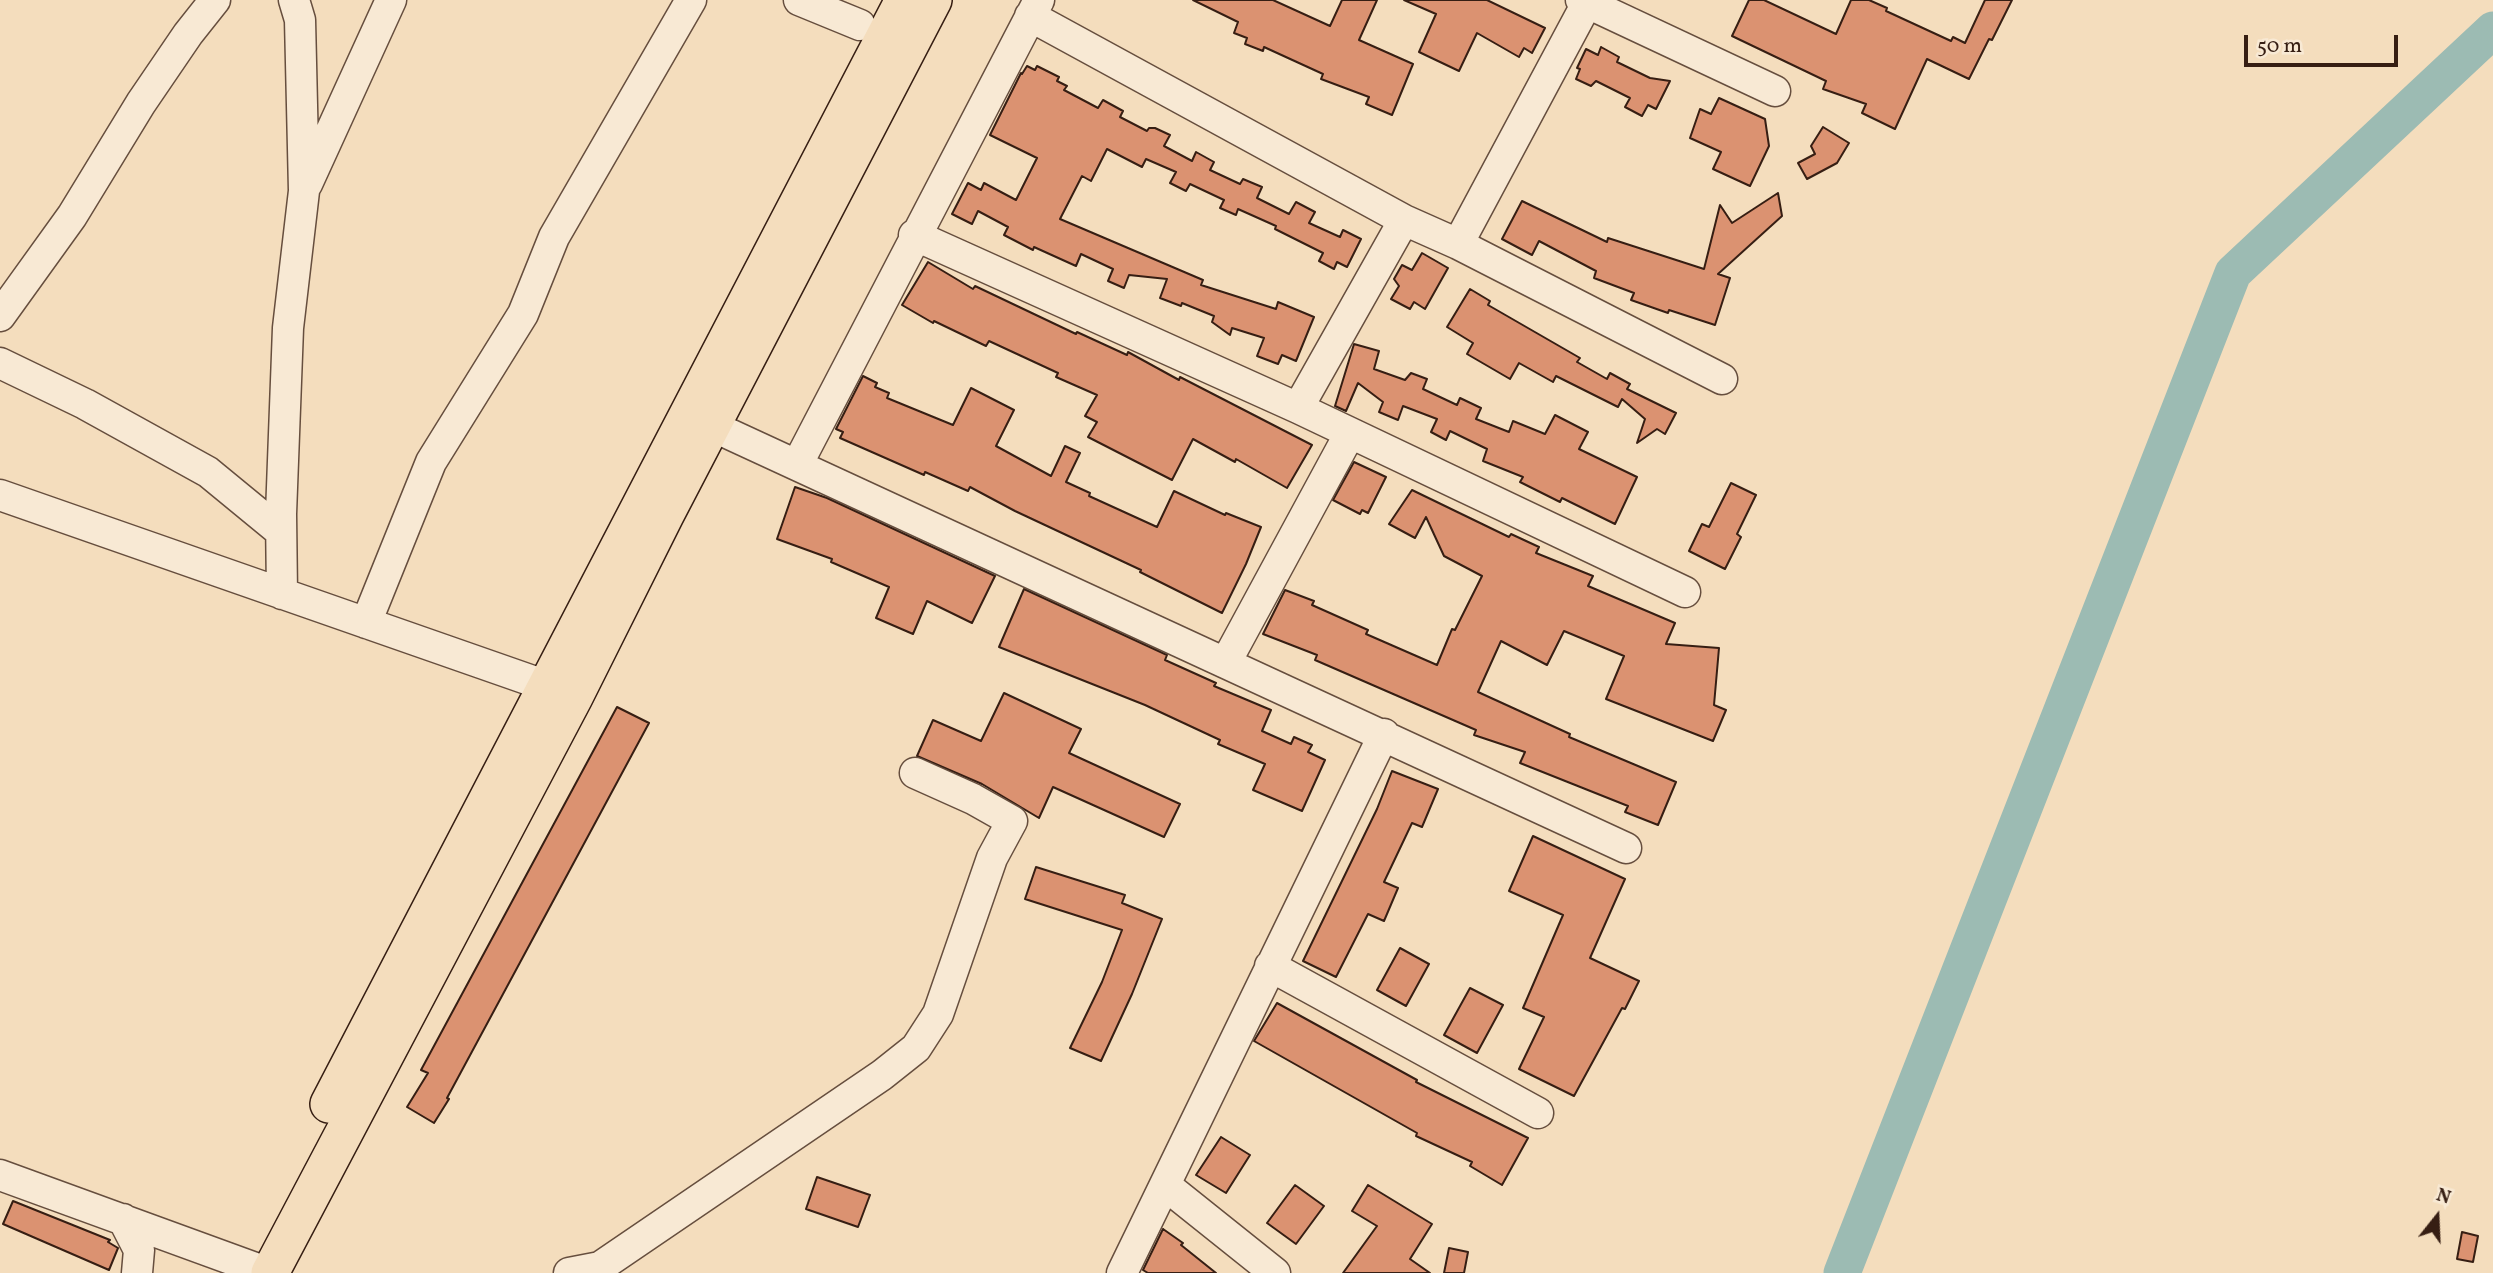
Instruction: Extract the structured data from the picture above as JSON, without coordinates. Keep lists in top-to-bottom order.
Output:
{
  "scale_bar": "50 m",
  "north": "top"
}
